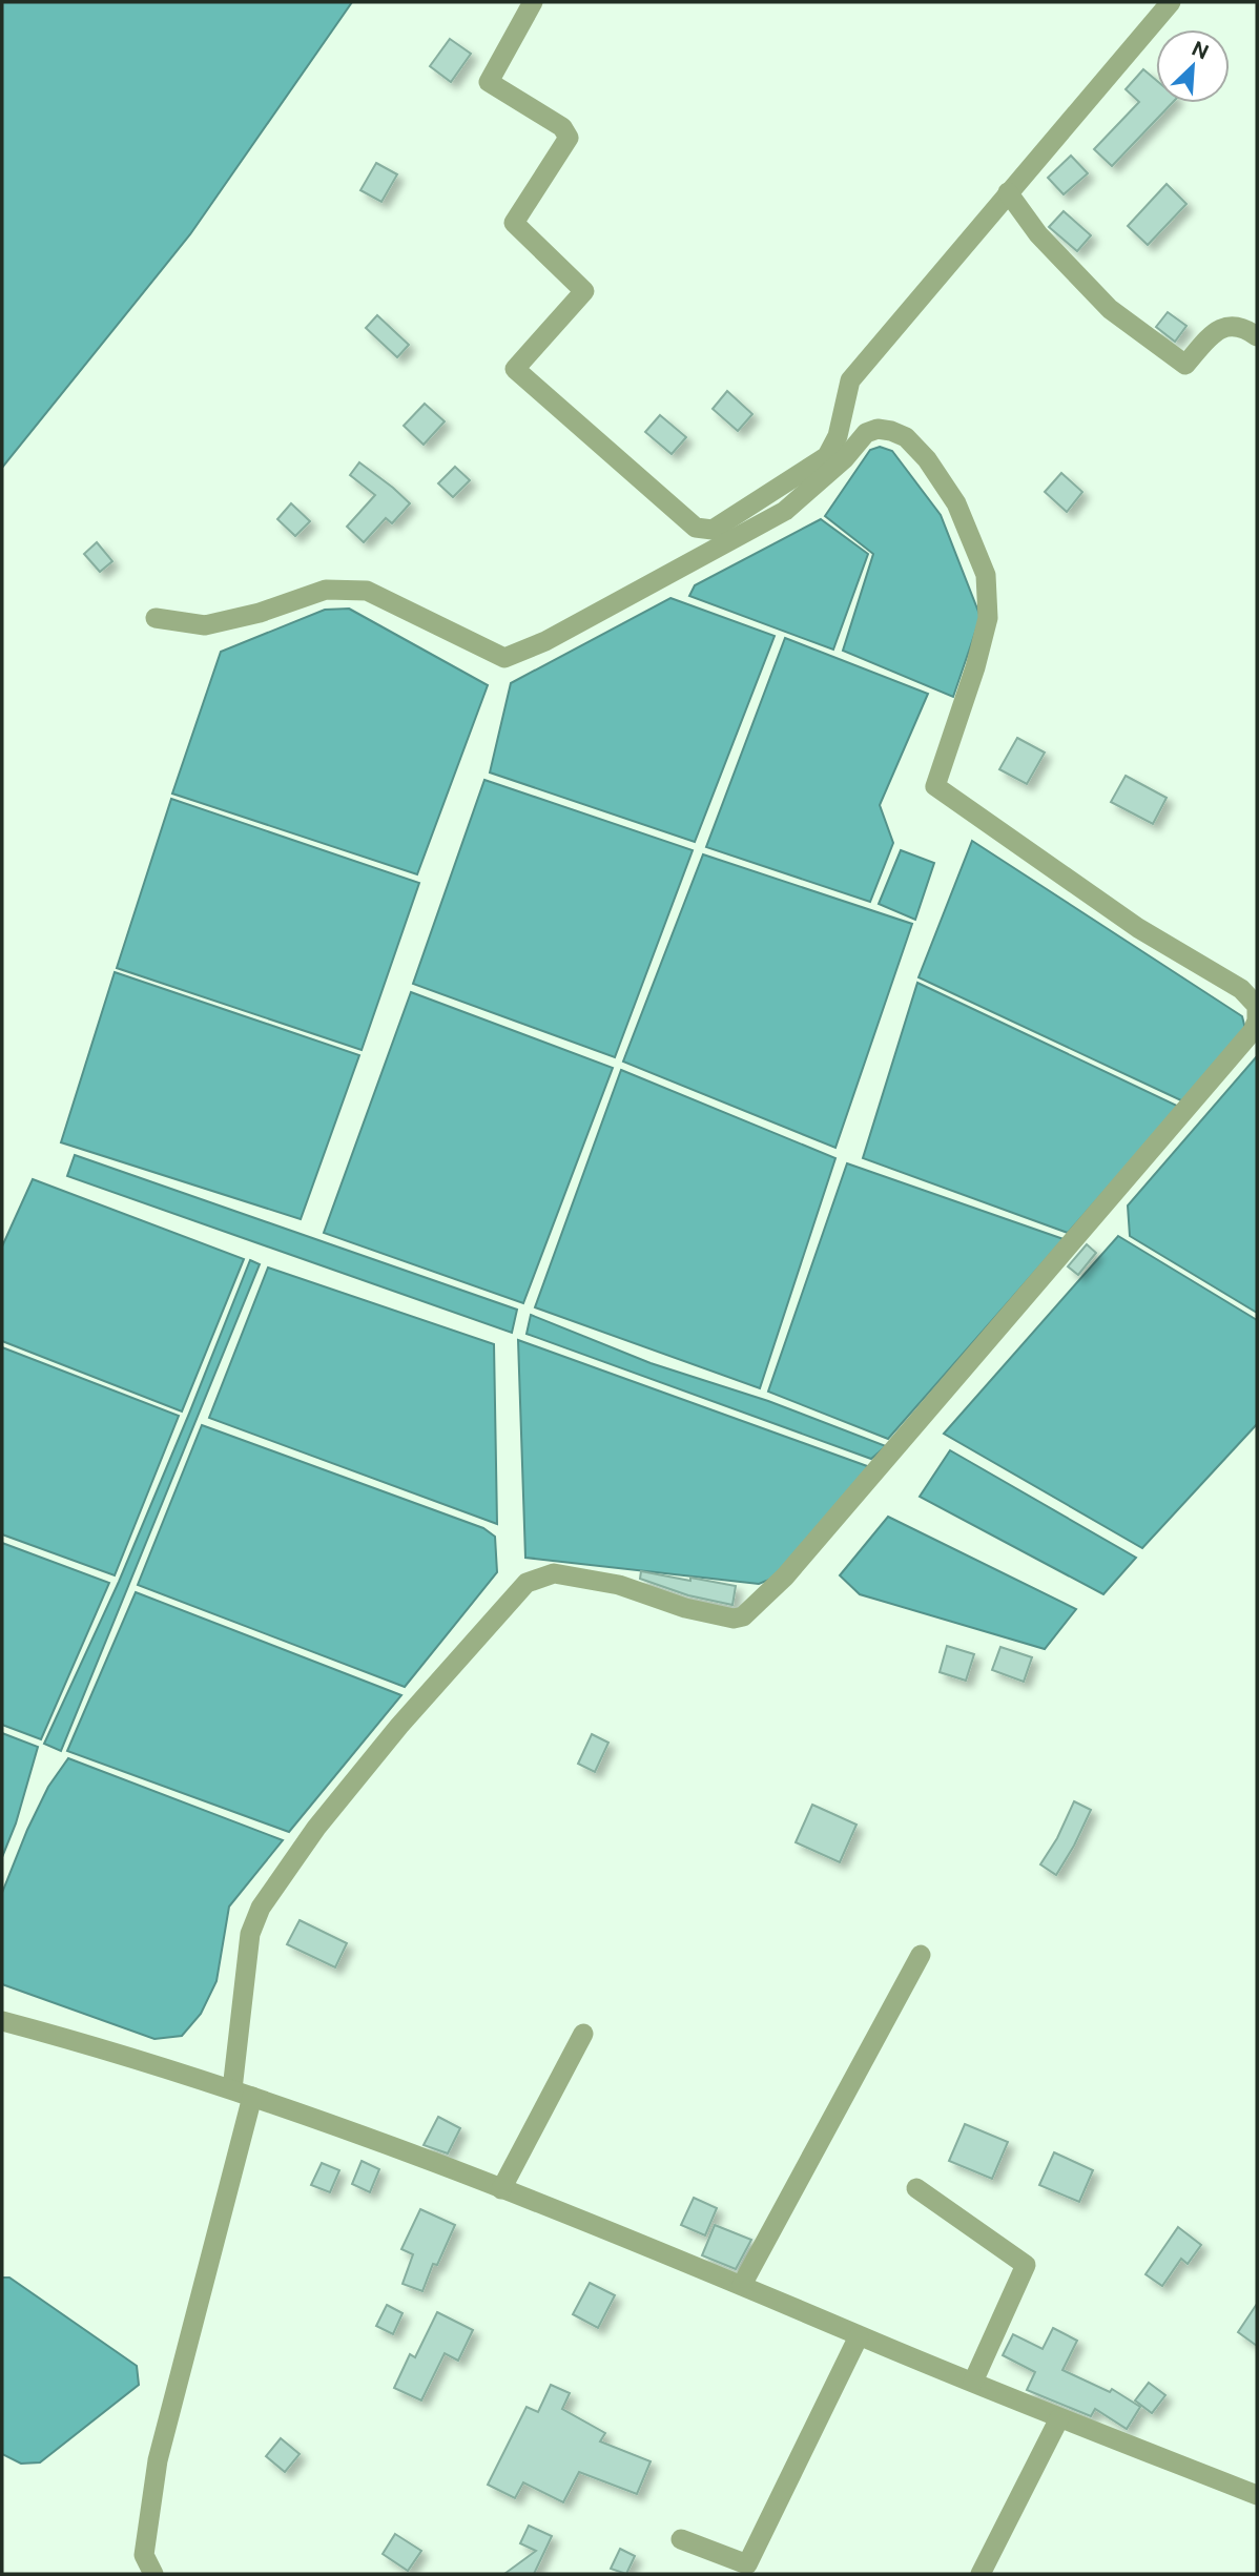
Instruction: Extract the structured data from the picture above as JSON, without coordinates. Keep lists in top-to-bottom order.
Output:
{
  "north": "top right"
}
